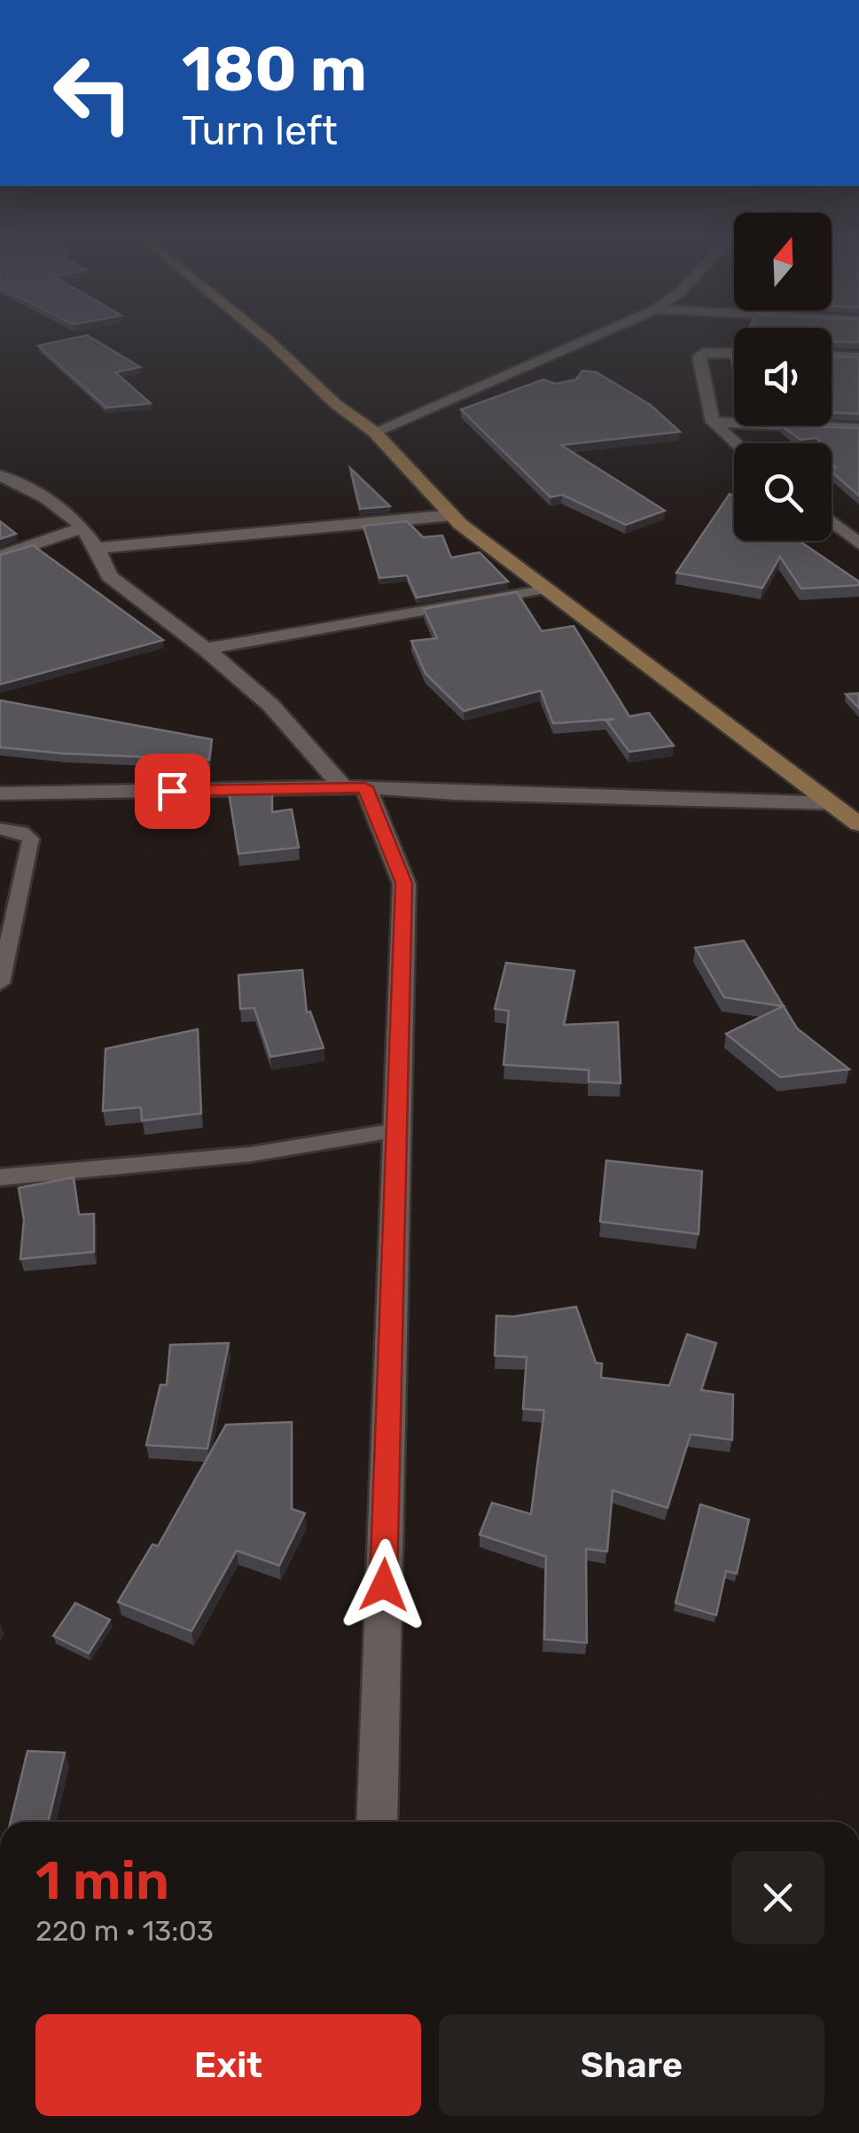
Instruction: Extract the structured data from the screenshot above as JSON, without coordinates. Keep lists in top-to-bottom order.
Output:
{
  "north": "top",
  "page": {
    "turn": ["180 m", "Turn left"],
    "heading": ["1 min", "220 m · 13:03"],
    "buttons": ["Exit", "Share"]
  }
}
